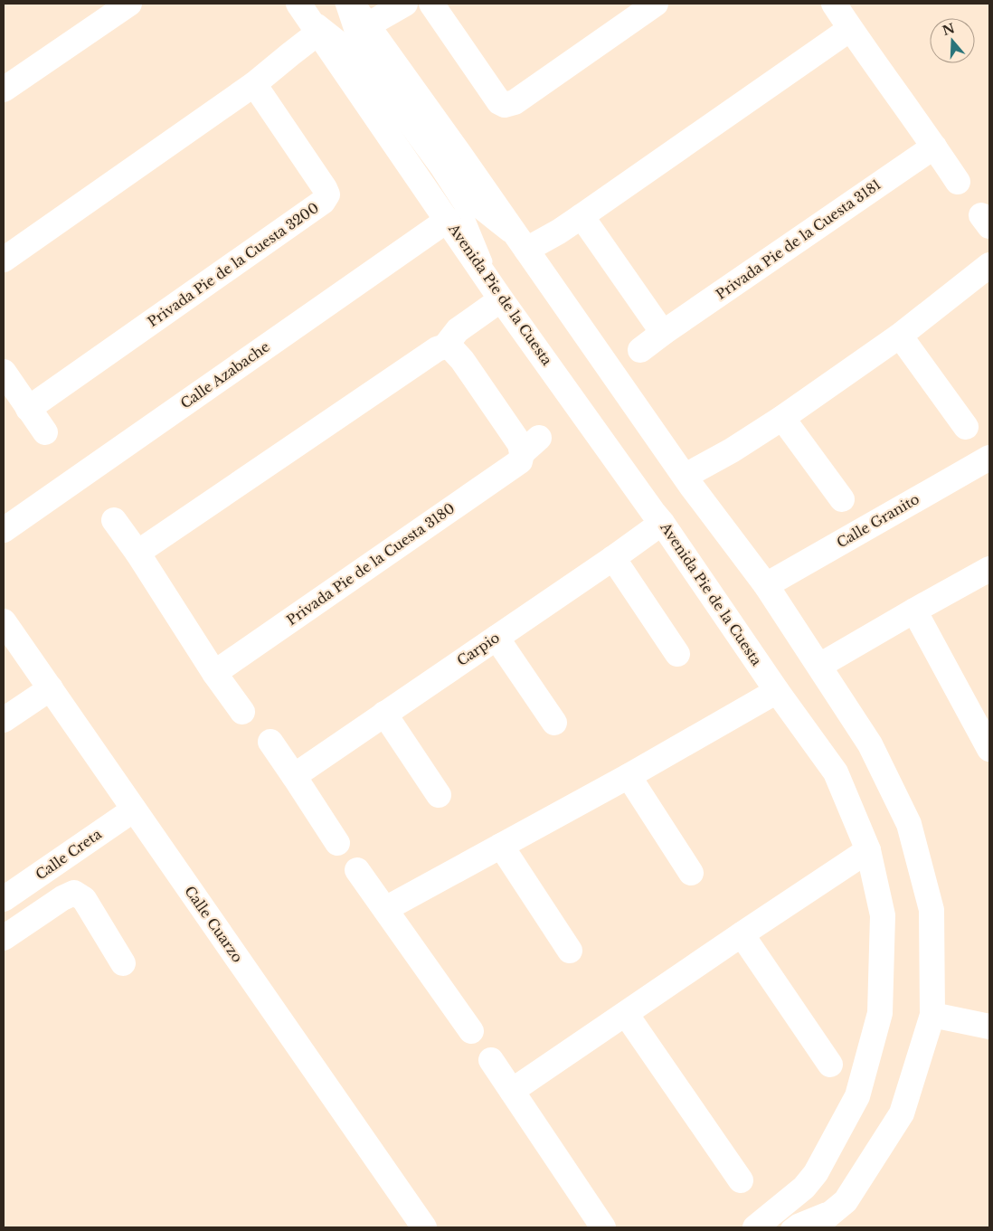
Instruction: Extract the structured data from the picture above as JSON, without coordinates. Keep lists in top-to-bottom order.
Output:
{
  "streets": {
    "street": [
      "Privada Pie de la Cuesta 3181",
      "Privada Pie de la Cuesta 3200",
      "Avenida Pie de la Cuesta",
      "Calle Azabache",
      "Calle Granito",
      "Privada Pie de la Cuesta 3180",
      "Carpio",
      "Calle Creta",
      "Calle Cuarzo"
    ]
  },
  "crossings": [
    ["Avenida Pie de la Cuesta", "Calle Azabache"],
    ["Avenida Pie de la Cuesta", "Carpio"],
    ["Calle Creta", "Calle Cuarzo"]
  ],
  "north": "top"
}
